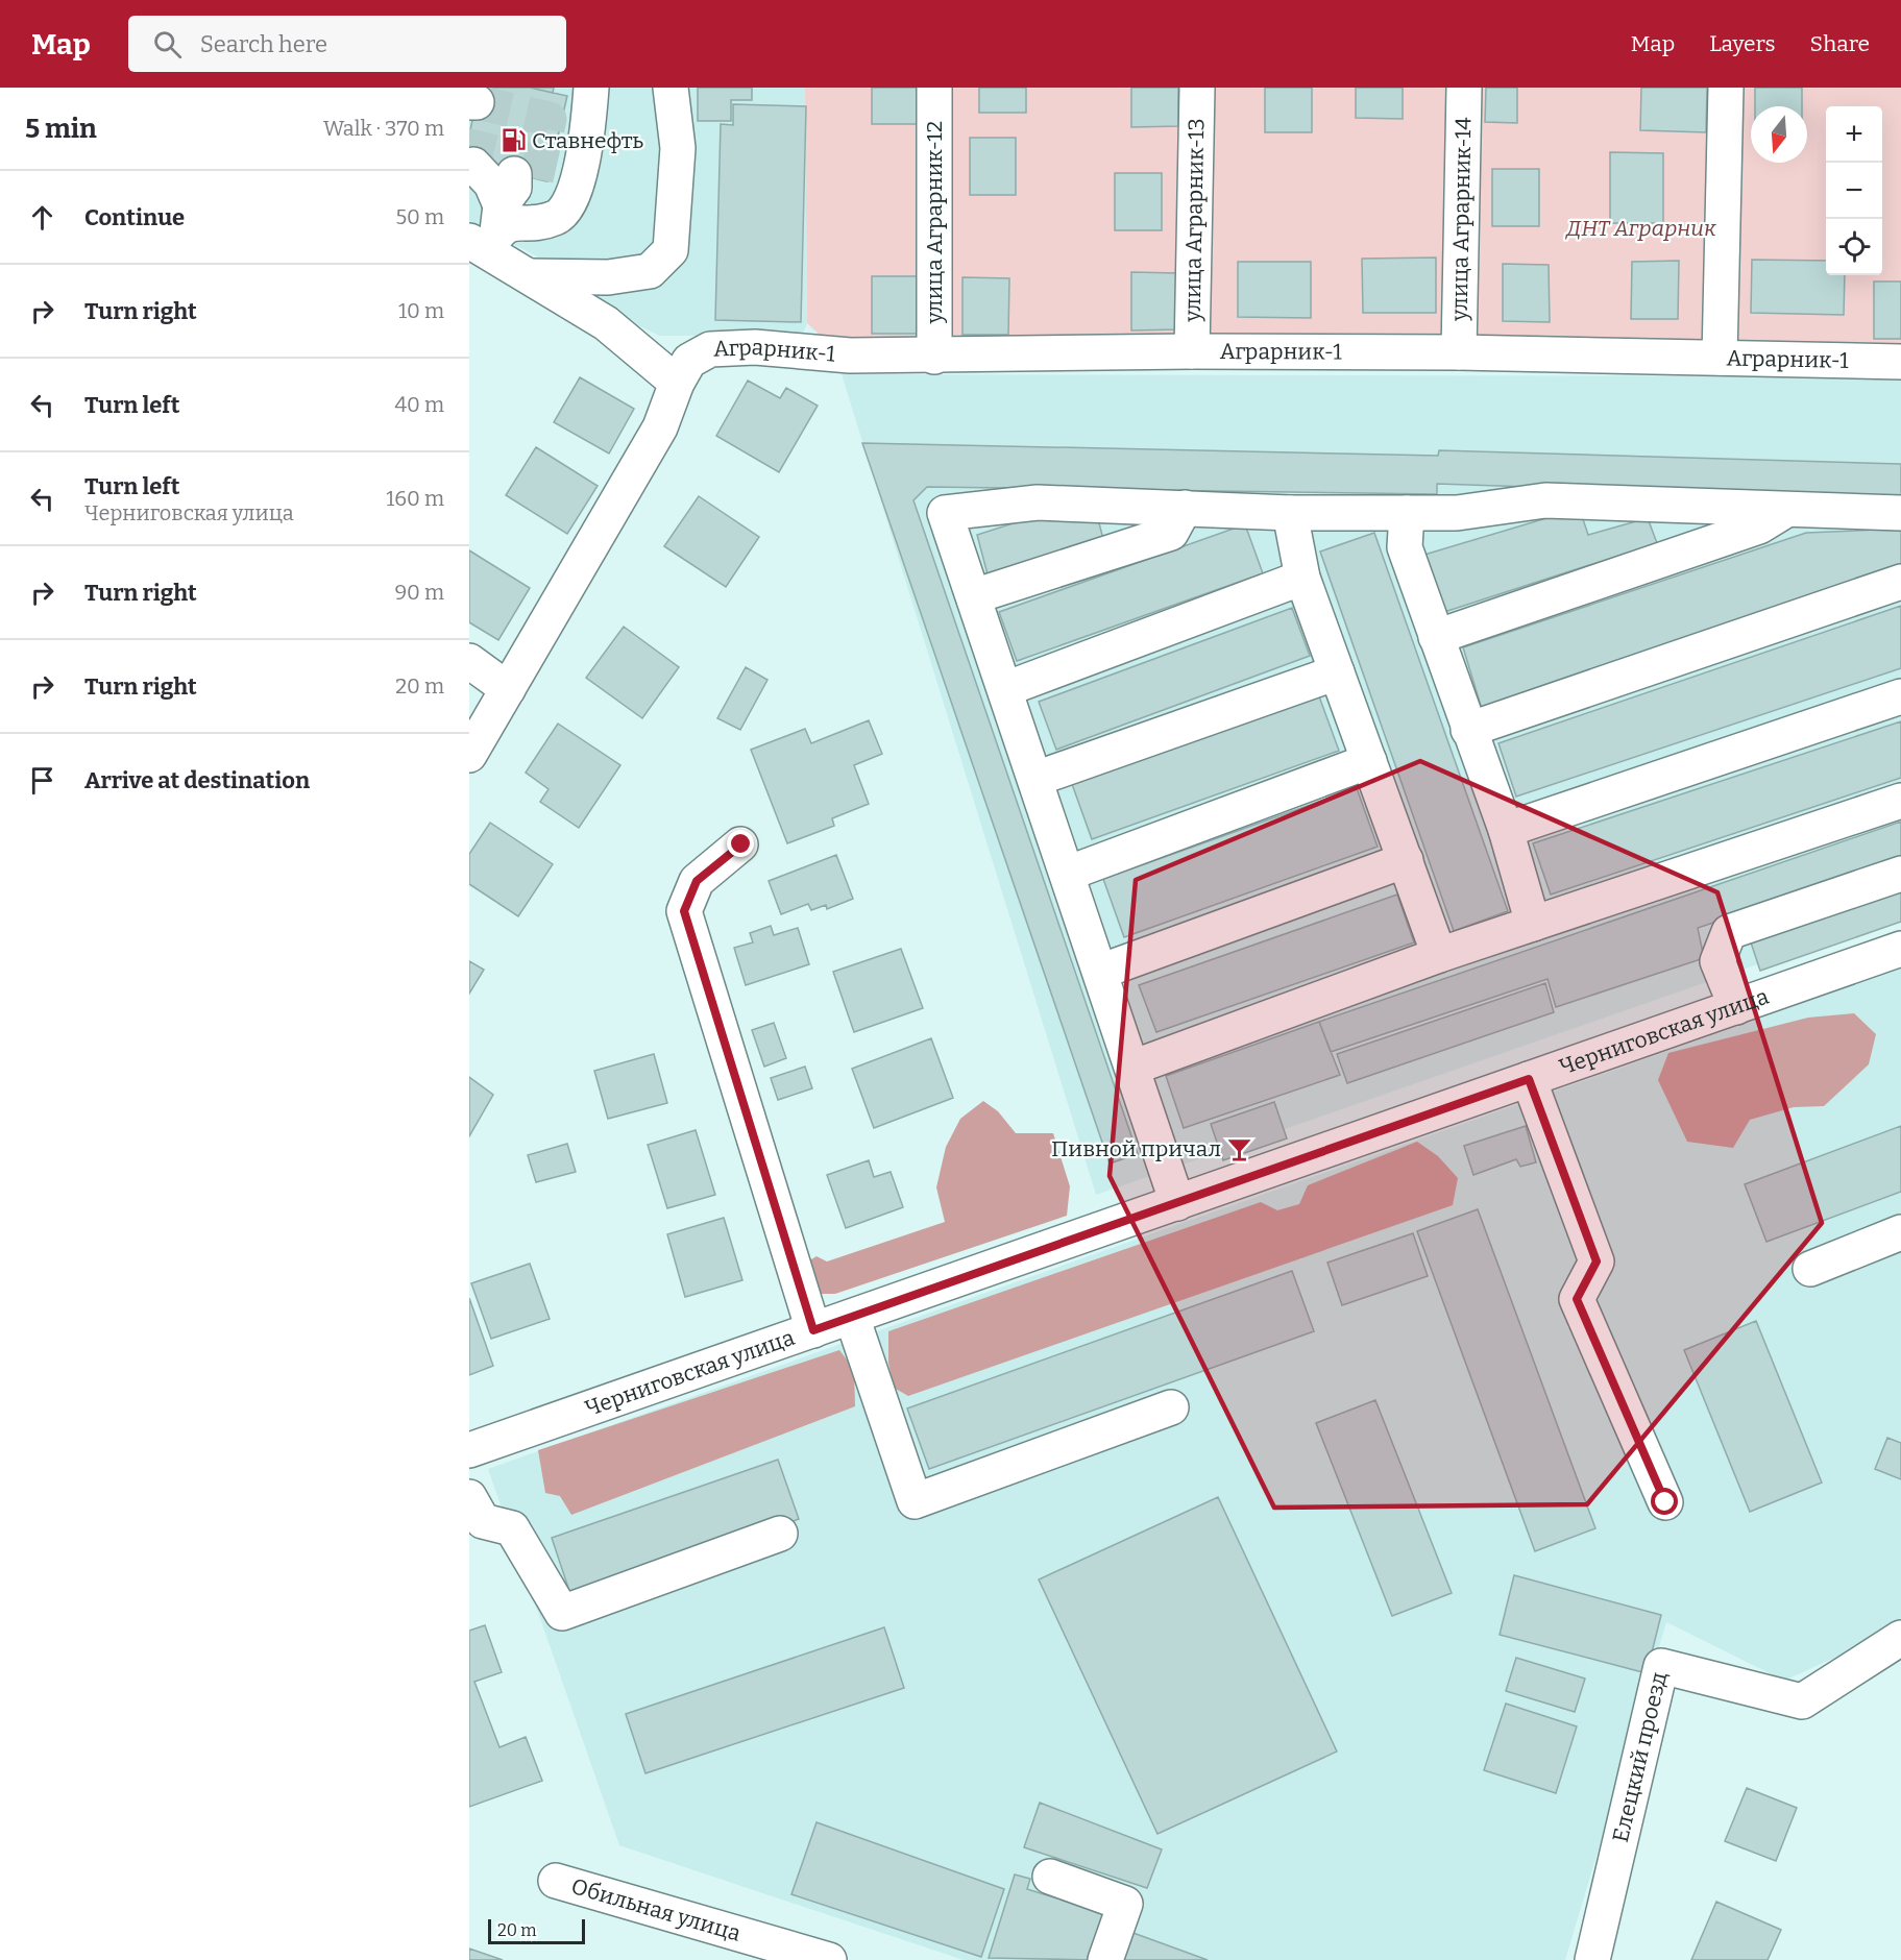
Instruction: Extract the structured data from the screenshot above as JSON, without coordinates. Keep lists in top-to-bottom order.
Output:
{
  "streets": {
    "street": [
      "улица Аграрник-13",
      "улица Аграрник-14",
      "улица Аграрник-12",
      "Аграрник-1",
      "Черниговская улица",
      "Елецкий проезд",
      "Обильная улица"
    ]
  },
  "crossings": [
    ["улица Аграрник-13", "Аграрник-1"],
    ["улица Аграрник-14", "Аграрник-1"],
    ["улица Аграрник-12", "Аграрник-1"]
  ],
  "parks": ["ДНТ Аграрник"],
  "places": {
    "fuel station": ["Ставнефть"],
    "bar": ["Пивной причал"]
  },
  "scale_bar": "20 m",
  "north": "bottom",
  "page": {
    "header": "Map",
    "search": "Search here",
    "nav": ["Map", "Layers", "Share"],
    "heading": ["5 min", "Walk · 370 m"],
    "map_buttons": ["+", "−"],
    "list": [
      ["Continue", "50 m"],
      ["Turn right", "10 m"],
      ["Turn left", "40 m"],
      ["Turn left", "Черниговская улица", "160 m"],
      ["Turn right", "90 m"],
      ["Turn right", "20 m"],
      "Arrive at destination"
    ],
    "scale": "20 m"
  }
}
